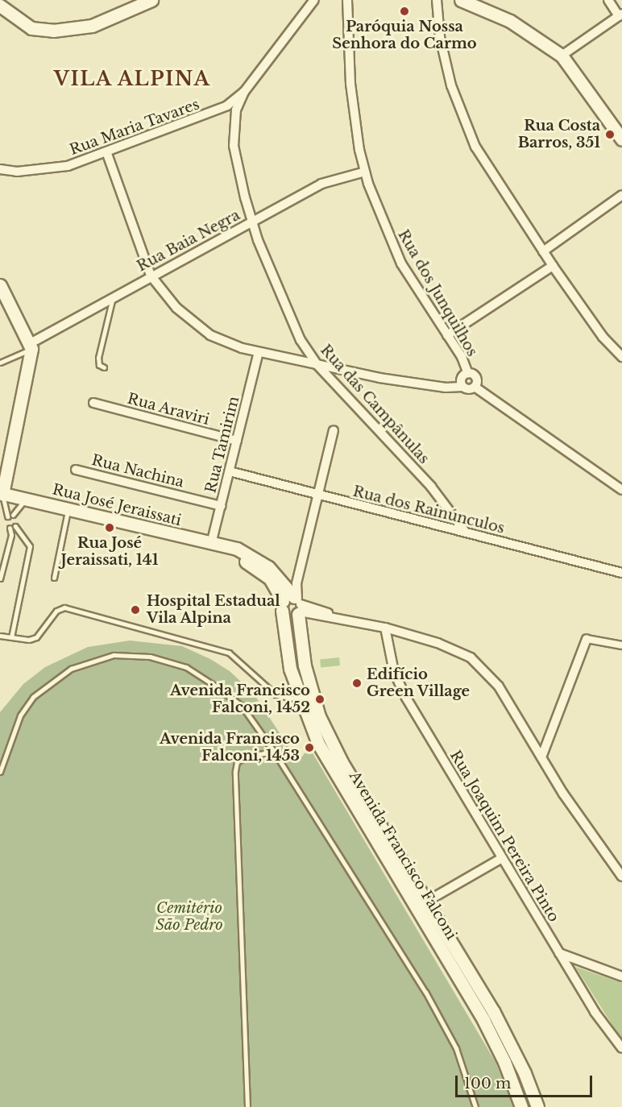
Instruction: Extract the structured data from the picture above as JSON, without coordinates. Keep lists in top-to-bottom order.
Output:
{
  "streets": {
    "main road": ["Rua José Jeraissati", "Avenida Francisco Falconi"],
    "street": [
      "Rua Maria Tavares",
      "Rua Baia Negra",
      "Rua dos Junquilhos",
      "Rua das Campânulas",
      "Rua Araviri",
      "Rua Tamirim",
      "Rua Nachina",
      "Rua dos Rainúnculos",
      "Rua Joaquim Pereira Pinto"
    ]
  },
  "crossings": [
    ["Rua Maria Tavares", "Rua das Campânulas"],
    ["Rua Baia Negra", "Rua dos Junquilhos"],
    ["Rua Baia Negra", "Rua das Campânulas"],
    ["Rua das Campânulas", "Rua dos Rainúnculos"],
    ["Rua Araviri", "Rua Tamirim"],
    ["Rua Tamirim", "Rua Nachina"],
    ["Rua Tamirim", "Rua José Jeraissati"],
    ["Rua Tamirim", "Rua dos Rainúnculos"],
    ["Rua José Jeraissati", "Avenida Francisco Falconi"]
  ],
  "districts": ["VILA ALPINA"],
  "parks": ["Cemitério São Pedro"],
  "places": [
    "Paróquia Nossa Senhora do Carmo",
    "Rua Costa Barros, 351",
    "Rua José Jeraissati, 141",
    "Hospital Estadual Vila Alpina",
    "Edifício Green Village",
    "Avenida Francisco Falconi, 1452",
    "Avenida Francisco Falconi, 1453"
  ],
  "scale_bar": "100 m"
}
